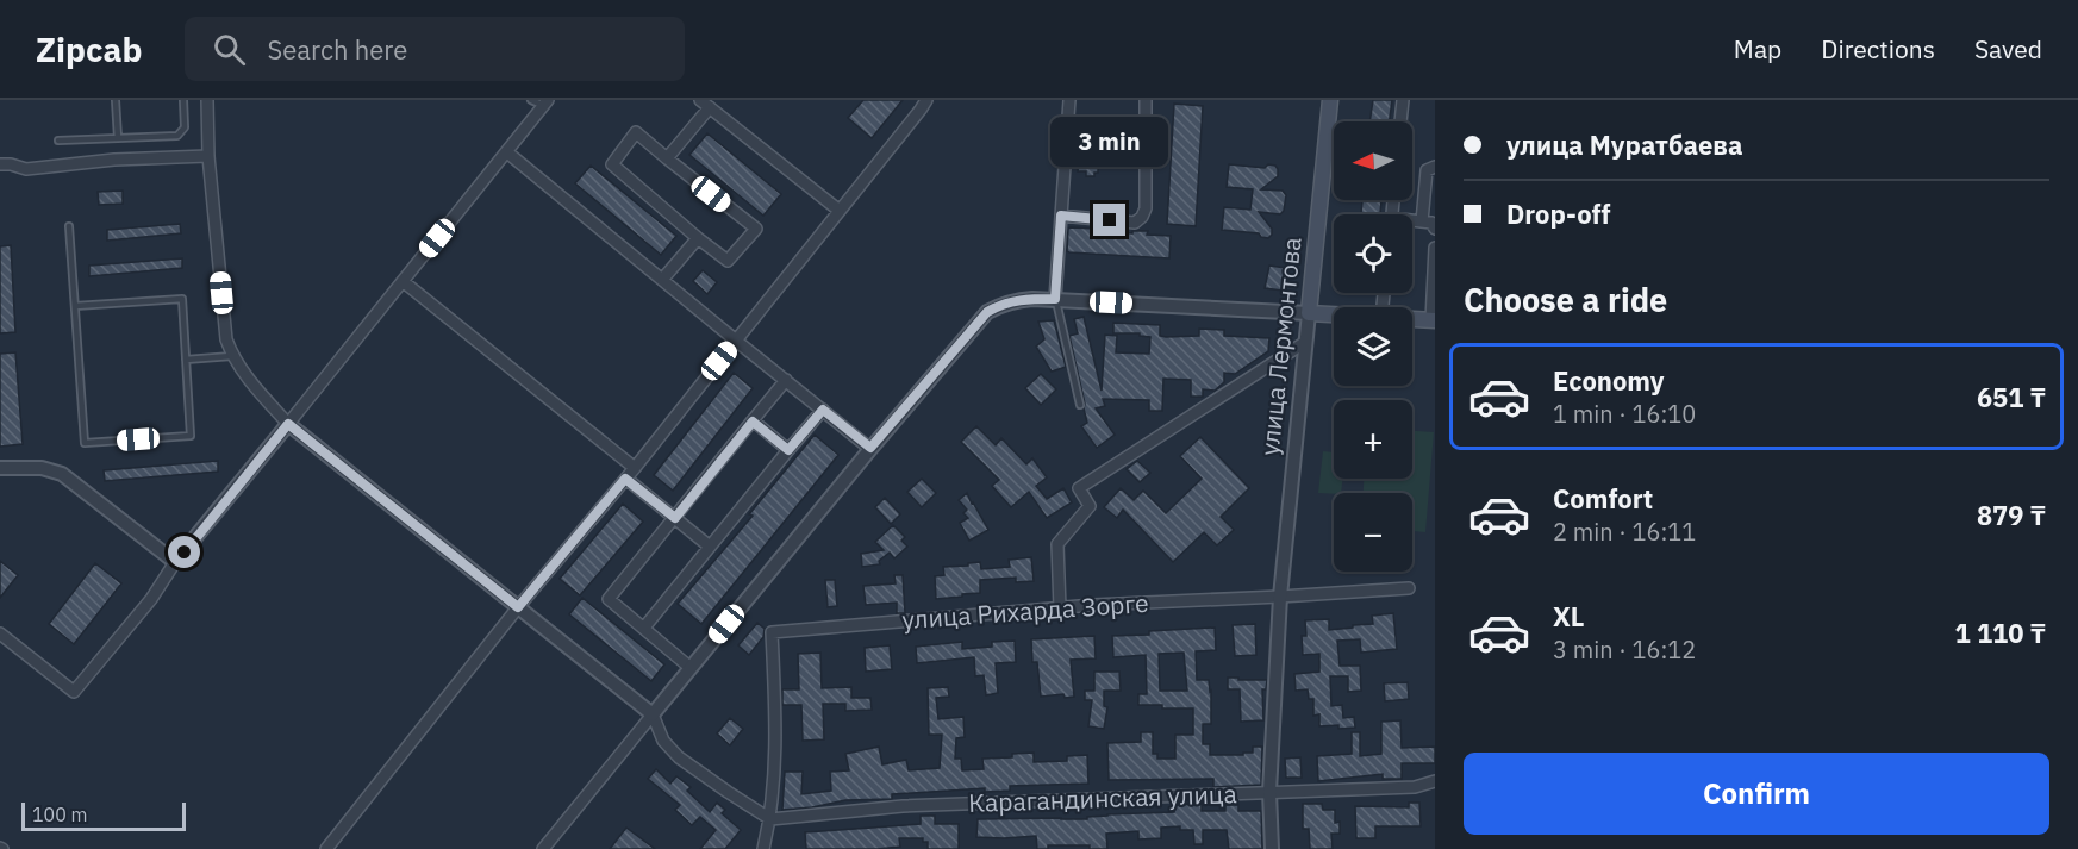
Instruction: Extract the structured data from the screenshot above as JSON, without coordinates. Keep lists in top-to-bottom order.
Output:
{
  "streets": {
    "main road": ["улица Лермонтова"],
    "street": ["улица Рихарда Зорге", "Карагандинская улица"]
  },
  "crossings": [
    ["улица Лермонтова", "улица Рихарда Зорге"],
    ["улица Лермонтова", "Карагандинская улица"],
    ["улица Рихарда Зорге", "Карагандинская улица"]
  ],
  "scale_bar": "100 m",
  "north": "left",
  "page": {
    "header": "Zipcab",
    "search": "Search here",
    "nav": ["Map", "Directions", "Saved"],
    "banner": ["улица Муратбаева", "Drop-off"],
    "bubble": "3 min",
    "map_buttons": ["+", "−"],
    "heading": "Choose a ride",
    "list": [
      {
        "name": "Economy",
        "note": "1 min · 16:10",
        "value": "651 ₸"
      },
      {
        "name": "Comfort",
        "note": "2 min · 16:11",
        "value": "879 ₸"
      },
      {
        "name": "XL",
        "note": "3 min · 16:12",
        "value": "1 110 ₸"
      }
    ],
    "buttons": "Confirm",
    "scale": "100 m"
  }
}
